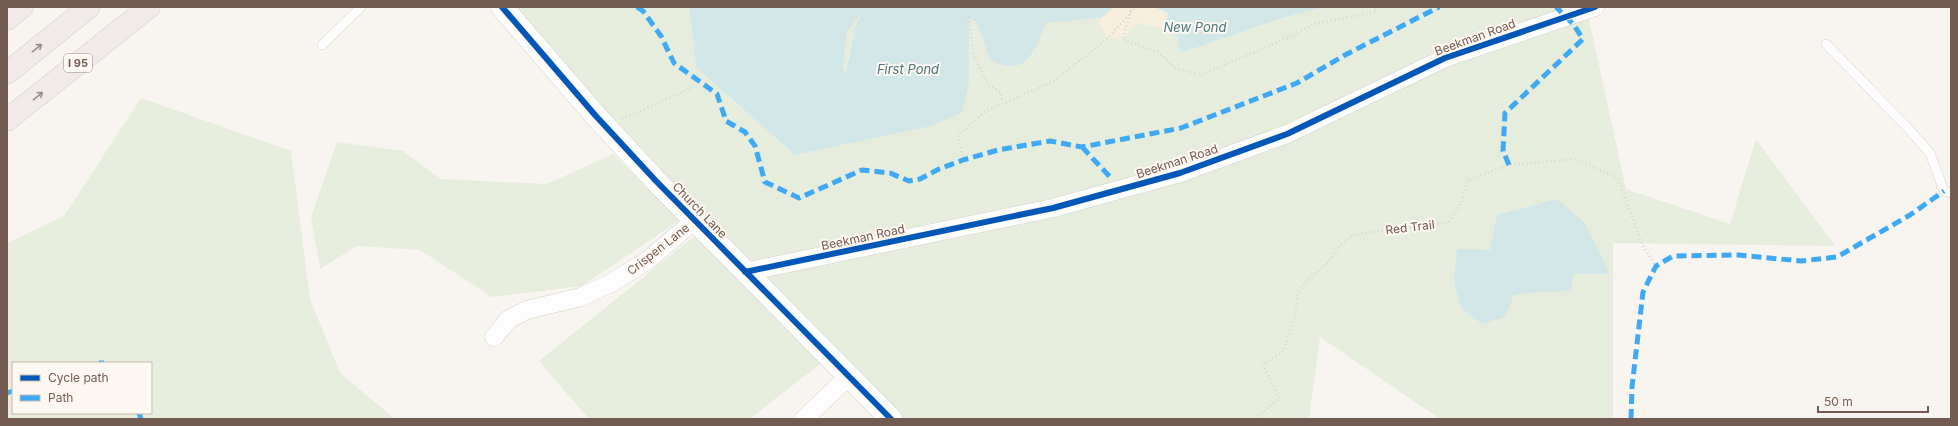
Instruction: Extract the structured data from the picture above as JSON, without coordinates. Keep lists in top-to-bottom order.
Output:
{
  "streets": {
    "highway": ["I 95"],
    "street": ["Beekman Road", "Church Lane", "Crispen Lane"],
    "path": ["Red Trail"]
  },
  "crossings": [
    ["Beekman Road", "Church Lane"],
    ["Church Lane", "Crispen Lane"]
  ],
  "water": ["New Pond", "First Pond"],
  "legend": ["Cycle path", "Path"],
  "scale_bar": "50 m"
}
